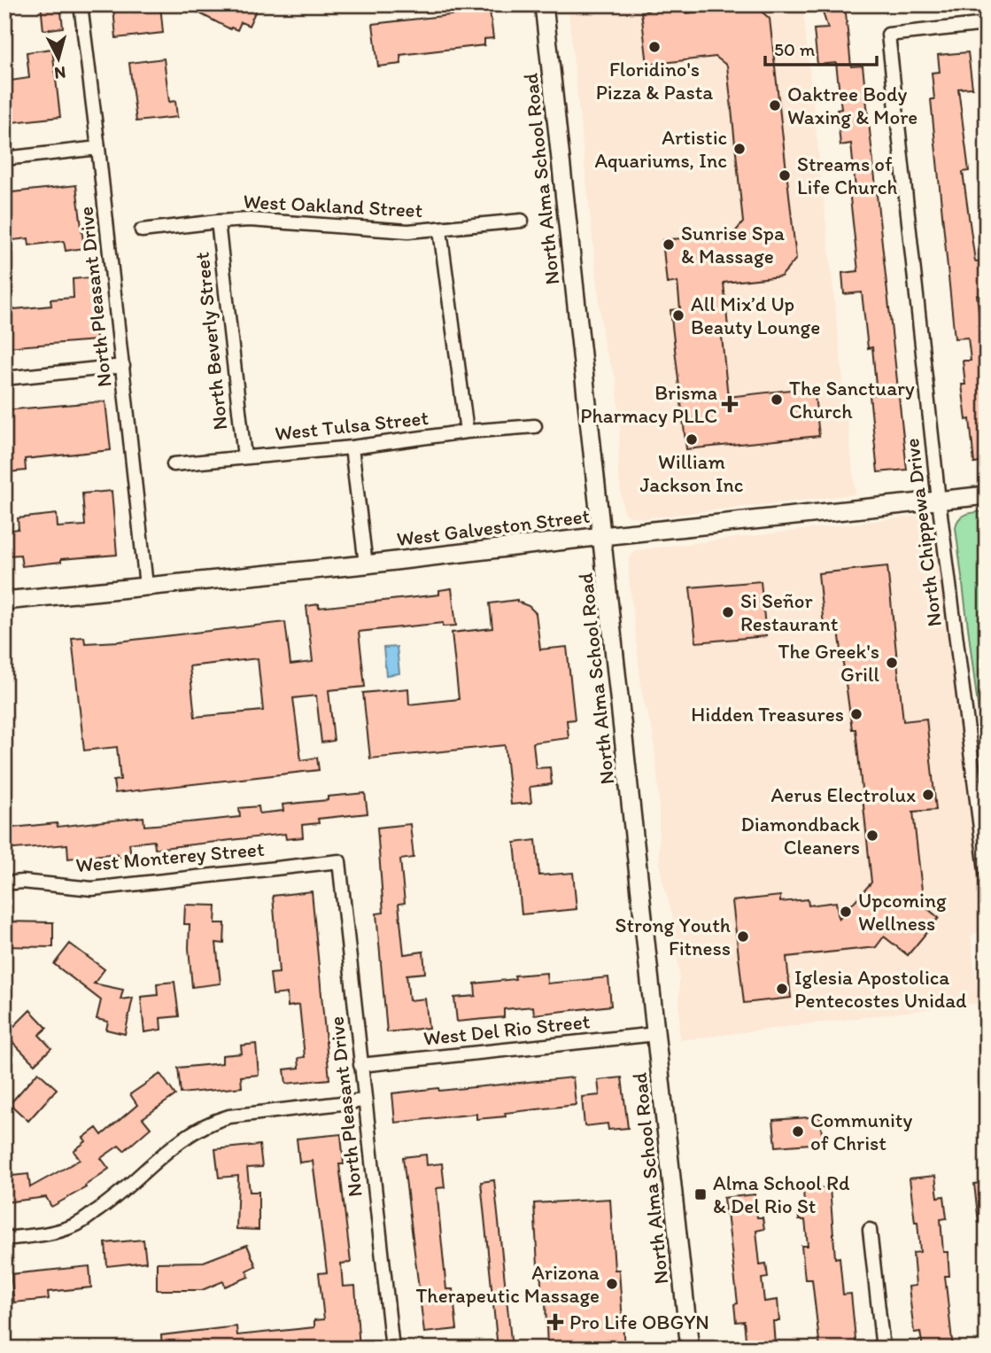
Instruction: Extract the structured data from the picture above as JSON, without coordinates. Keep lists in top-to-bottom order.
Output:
{
  "streets": {
    "main road": ["North Alma School Road", "West Galveston Street"],
    "street": [
      "West Oakland Street",
      "North Pleasant Drive",
      "North Beverly Street",
      "West Tulsa Street",
      "North Chippewa Drive",
      "West Monterey Street",
      "West Del Rio Street"
    ]
  },
  "crossings": [
    ["North Alma School Road", "West Galveston Street"],
    ["North Alma School Road", "West Del Rio Street"],
    ["West Oakland Street", "North Beverly Street"],
    ["North Pleasant Drive", "West Galveston Street"],
    ["North Pleasant Drive", "West Monterey Street"],
    ["North Pleasant Drive", "West Del Rio Street"],
    ["North Beverly Street", "West Tulsa Street"],
    ["West Galveston Street", "North Chippewa Drive"]
  ],
  "places": {
    "other": [
      "Floridino's Pizza & Pasta",
      "Oaktree Body Waxing & More",
      "Artistic Aquariums, Inc",
      "Streams of Life Church",
      "Sunrise Spa & Massage",
      "All Mix’d Up Beauty Lounge",
      "The Sanctuary Church",
      "William Jackson Inc",
      "Si Señor Restaurant",
      "The Greek's Grill",
      "Hidden Treasures",
      "Aerus Electrolux",
      "Diamondback Cleaners",
      "Upcoming Wellness",
      "Strong Youth Fitness",
      "Iglesia Apostolica Pentecostes Unidad",
      "Community of Christ",
      "Arizona Therapeutic Massage"
    ],
    "health": ["Brisma Pharmacy PLLC", "Pro Life OBGYN"],
    "transit": ["Alma School Rd & Del Rio St"]
  },
  "scale_bar": "50 m",
  "north": "bottom"
}
